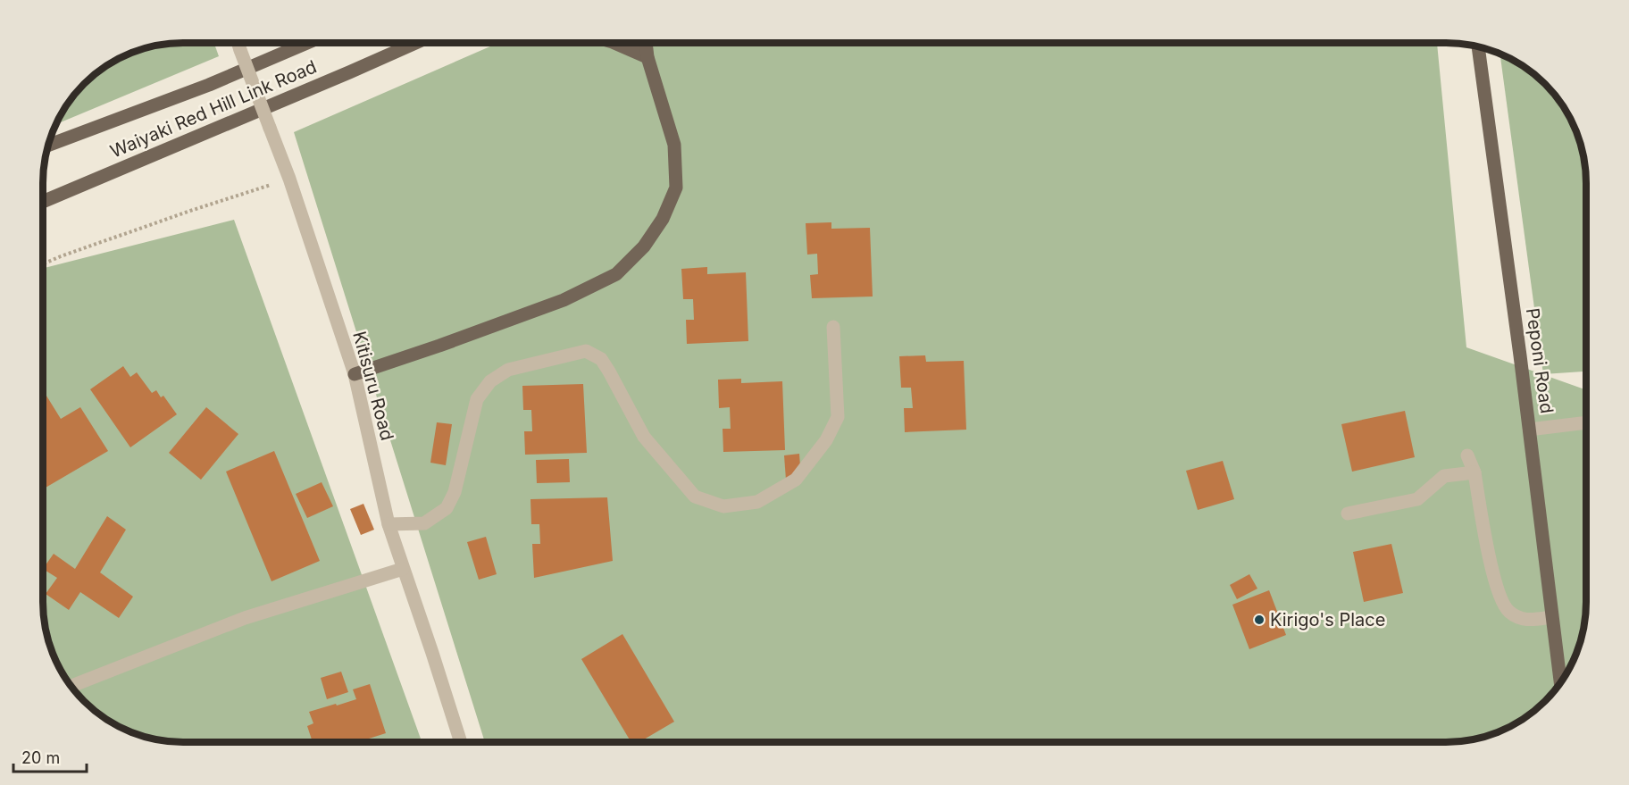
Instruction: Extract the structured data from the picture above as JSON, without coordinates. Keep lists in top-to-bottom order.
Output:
{
  "streets": {
    "main road": ["Waiyaki Red Hill Link Road", "Peponi Road"],
    "street": ["Kitisuru Road"]
  },
  "places": ["Kirigo's Place"],
  "scale_bar": "20 m"
}
